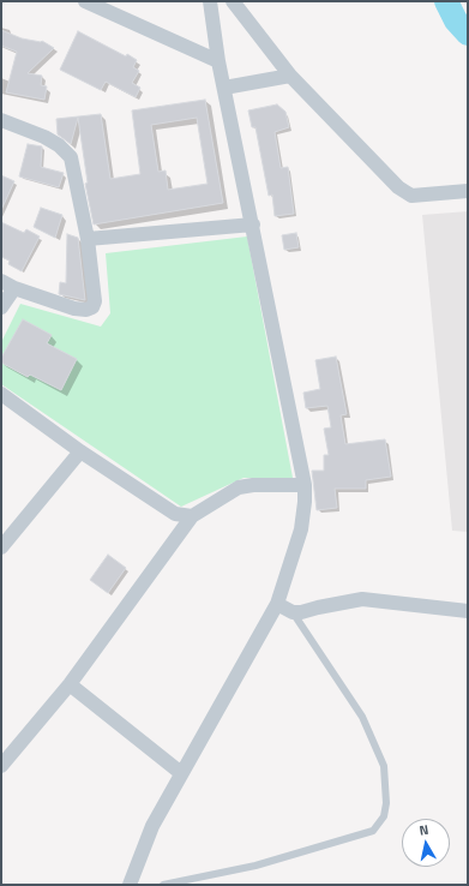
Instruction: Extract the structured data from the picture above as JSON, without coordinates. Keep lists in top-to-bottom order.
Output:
{
  "north": "top"
}
